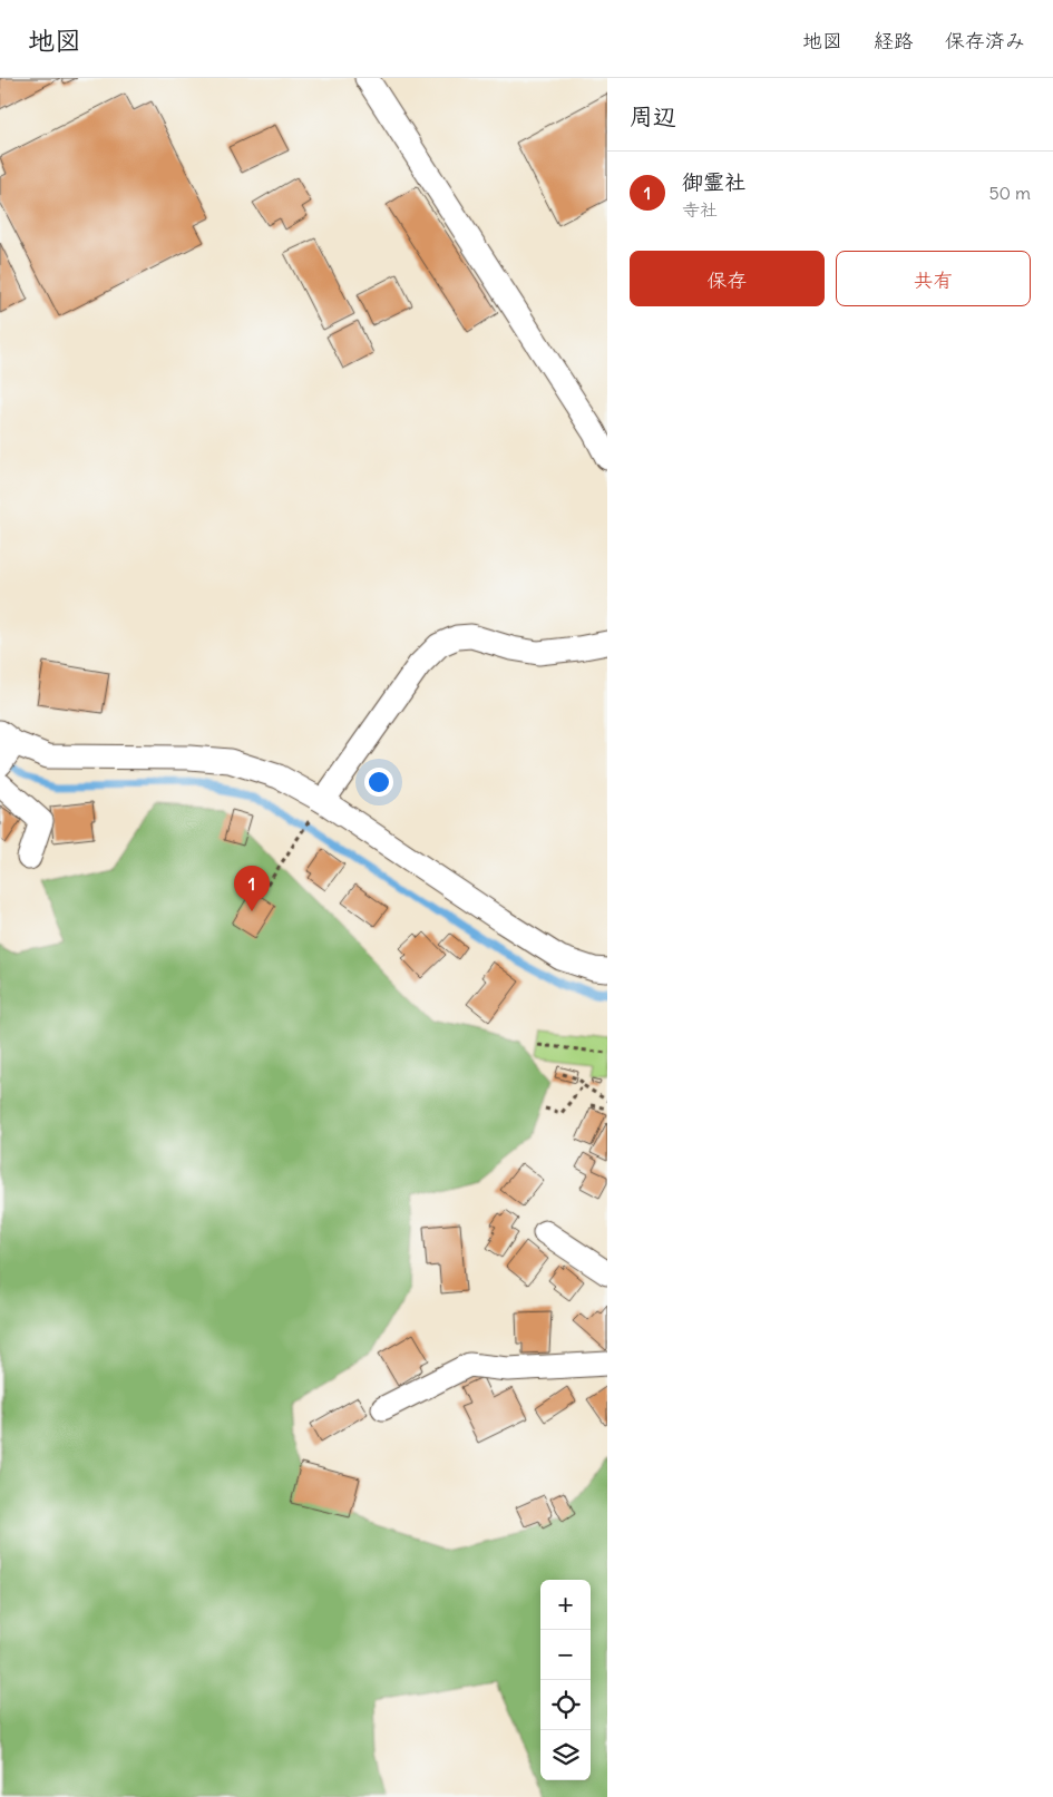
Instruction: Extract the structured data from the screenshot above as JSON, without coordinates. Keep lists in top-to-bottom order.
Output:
{
  "page": {
    "header": "地図",
    "nav": ["地図", "経路", "保存済み"],
    "heading": "周辺",
    "list": [
      {
        "mark": "1",
        "name": "御霊社",
        "note": "寺社",
        "value": "50 m"
      }
    ],
    "buttons": ["保存", "共有"],
    "pins": "1",
    "map_buttons": ["+", "−"]
  }
}
